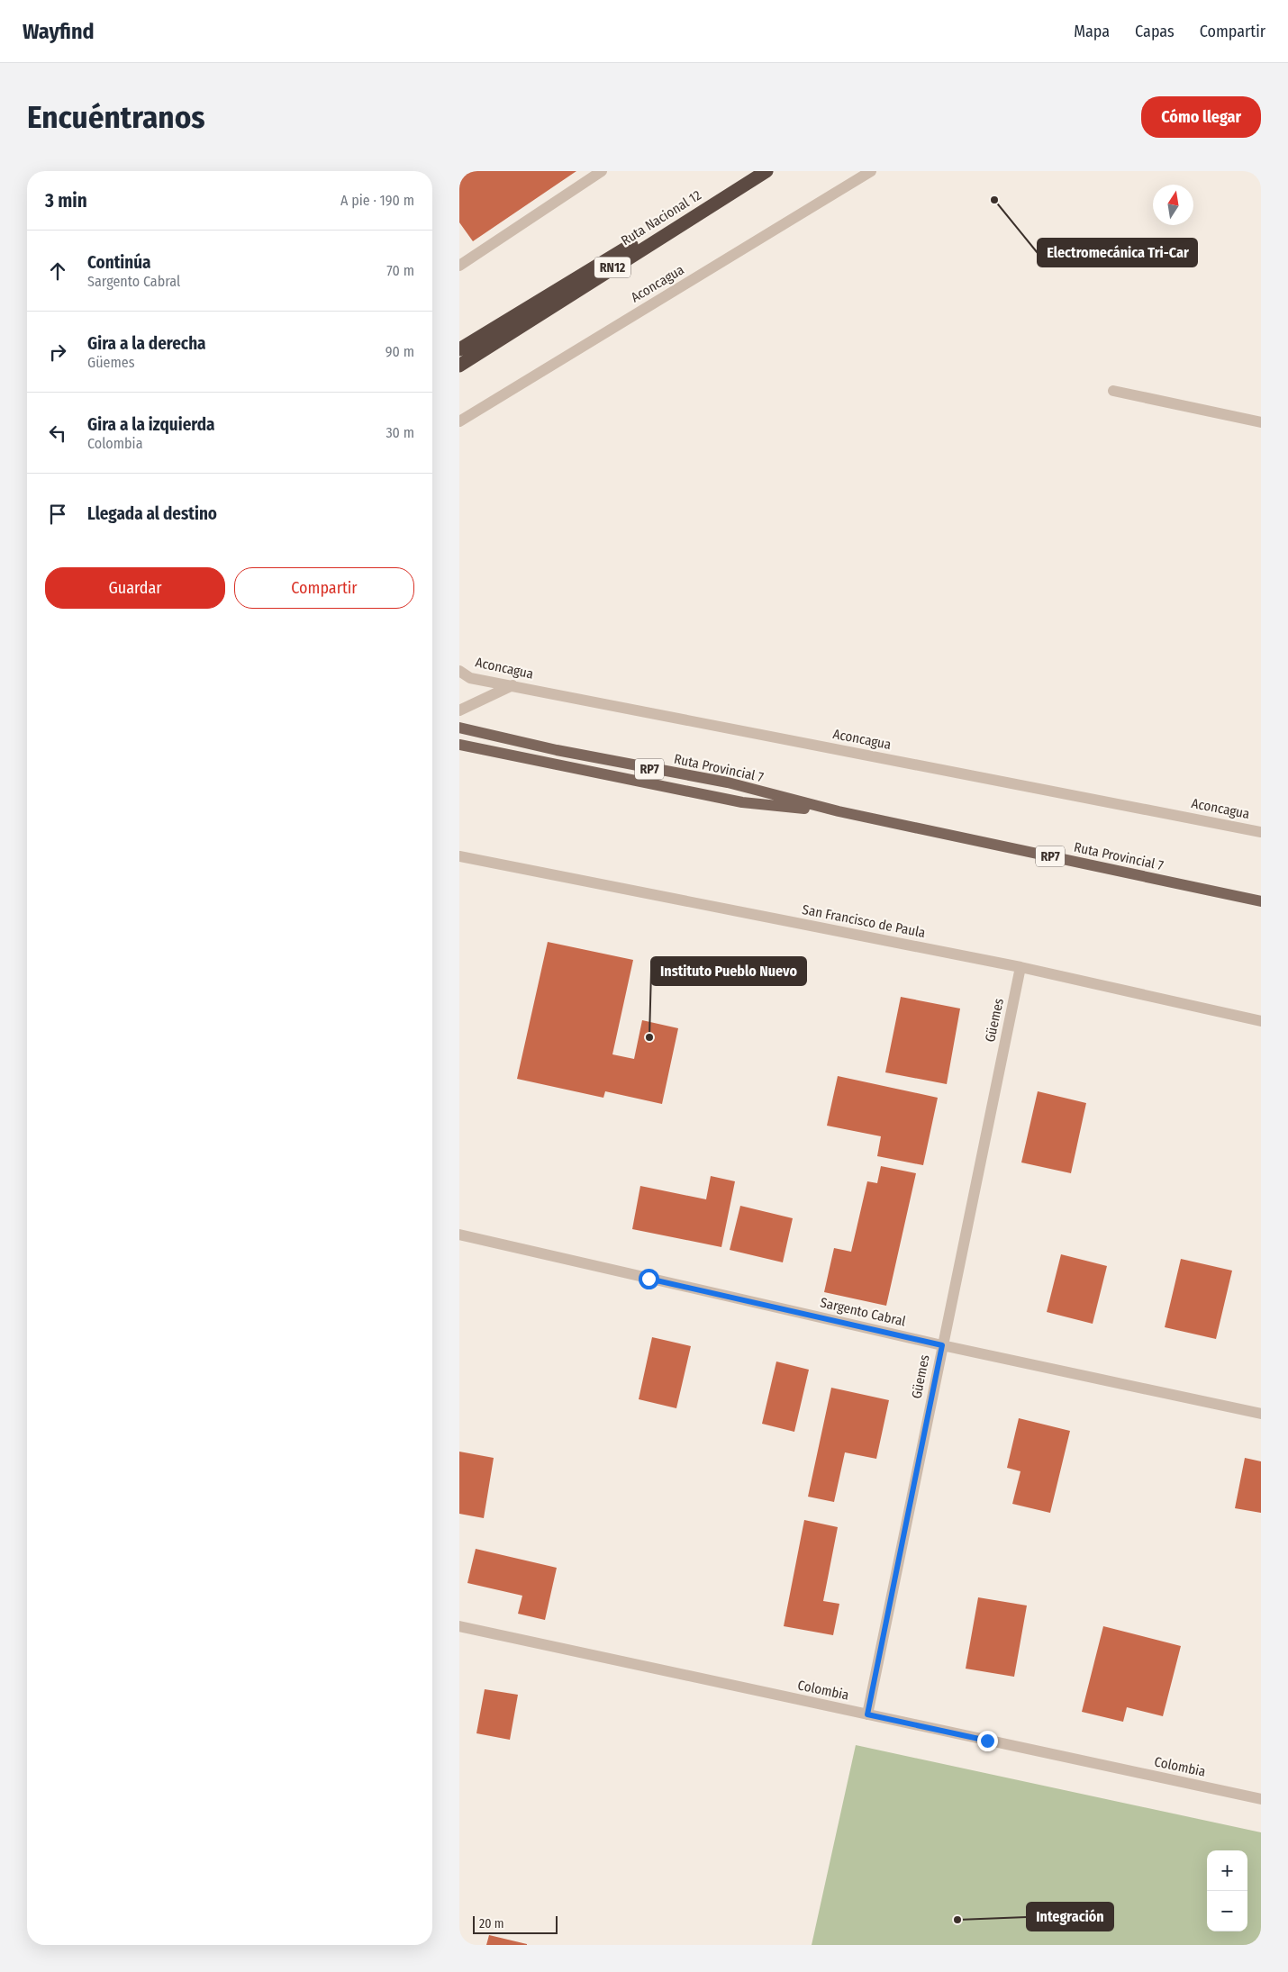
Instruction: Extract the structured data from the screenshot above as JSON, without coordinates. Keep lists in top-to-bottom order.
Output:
{
  "streets": {
    "highway": ["Ruta Nacional 12", "RN12"],
    "main road": ["Ruta Provincial 7", "RP7"],
    "street": [
      "Aconcagua",
      "San Francisco de Paula",
      "Güemes",
      "Sargento Cabral",
      "Colombia"
    ]
  },
  "crossings": [
    ["San Francisco de Paula", "Güemes"],
    ["Güemes", "Sargento Cabral"],
    ["Güemes", "Colombia"]
  ],
  "places": ["Electromecánica Tri-Car", "Instituto Pueblo Nuevo", "Integración"],
  "scale_bar": "20 m",
  "north": "top",
  "page": {
    "header": "Wayfind",
    "nav": ["Mapa", "Capas", "Compartir"],
    "buttons": [
      "Cómo llegar",
      ["Guardar", "Compartir"]
    ],
    "title": "Encuéntranos",
    "heading": ["3 min", "A pie · 190 m"],
    "list": [
      ["Continúa", "Sargento Cabral", "70 m"],
      ["Gira a la derecha", "Güemes", "90 m"],
      ["Gira a la izquierda", "Colombia", "30 m"],
      "Llegada al destino"
    ],
    "map_buttons": ["+", "−"],
    "scale": "20 m"
  }
}
